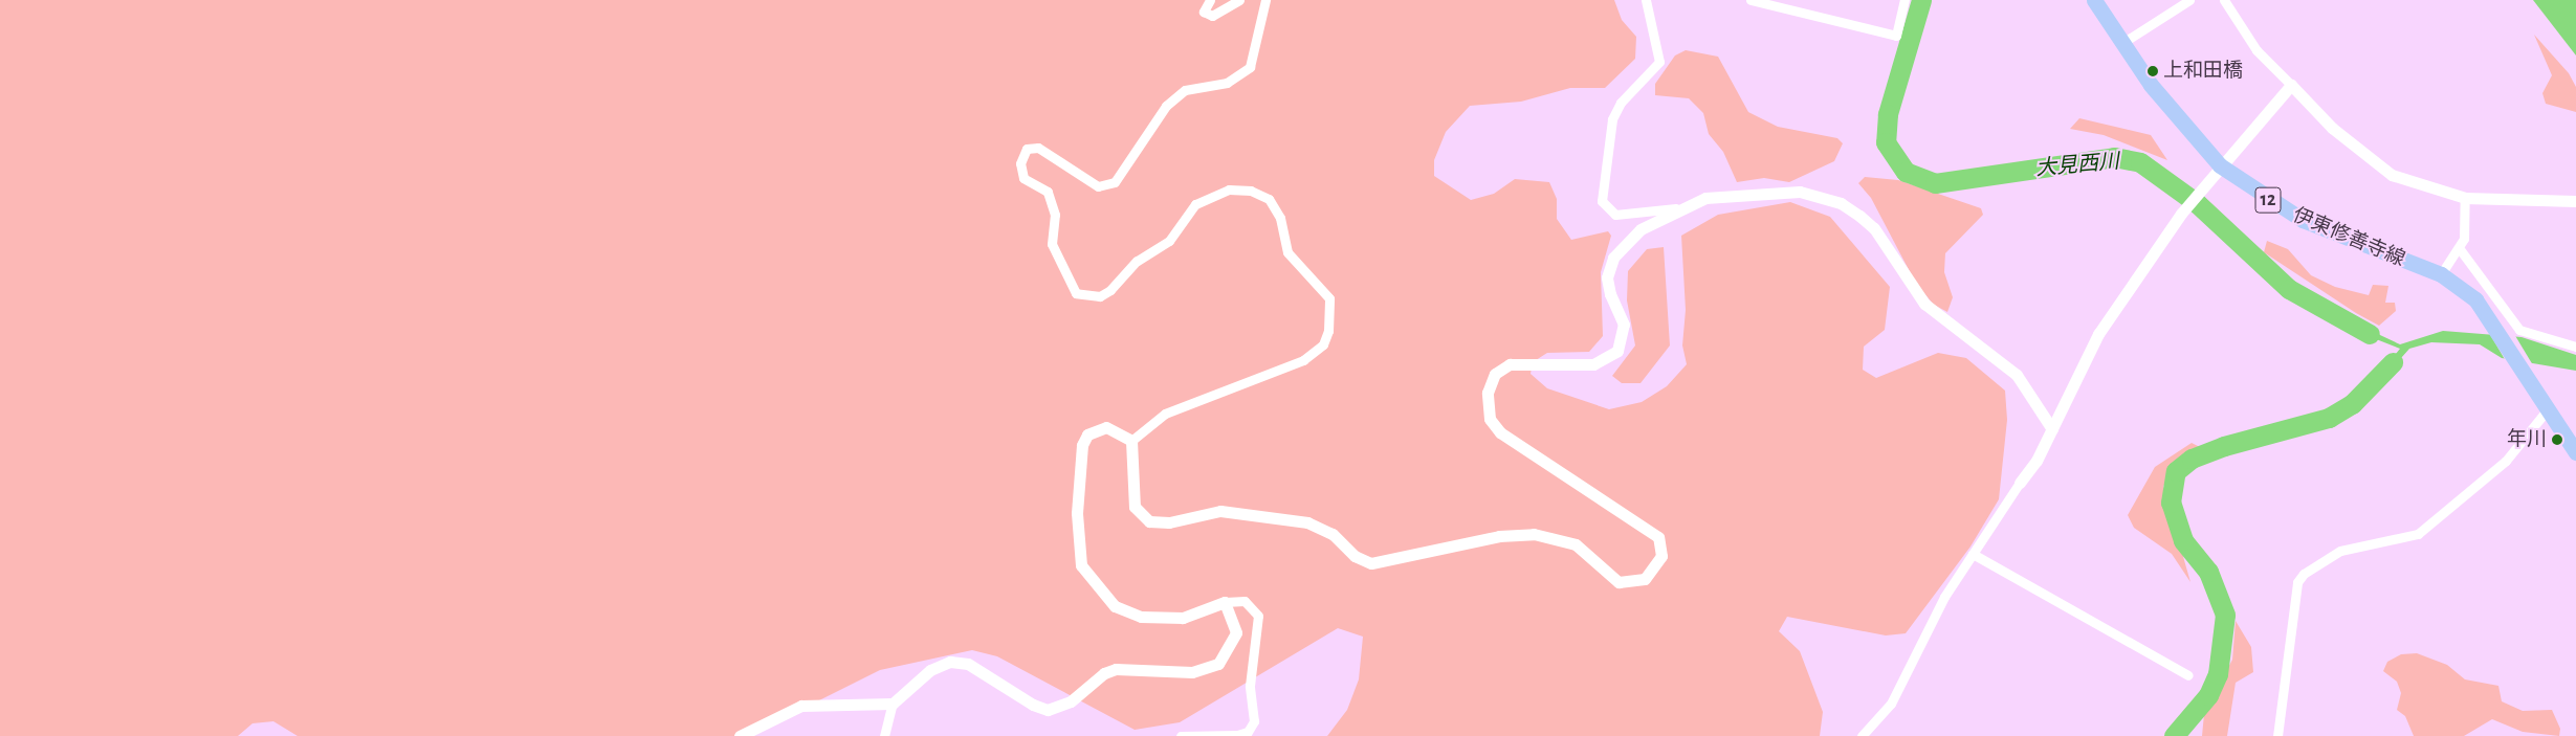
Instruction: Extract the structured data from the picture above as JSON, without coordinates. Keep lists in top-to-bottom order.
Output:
{
  "streets": {
    "main road": ["12", "伊東修善寺線"]
  },
  "water": ["大見西川"],
  "places": ["上和田橋", "年川"]
}
